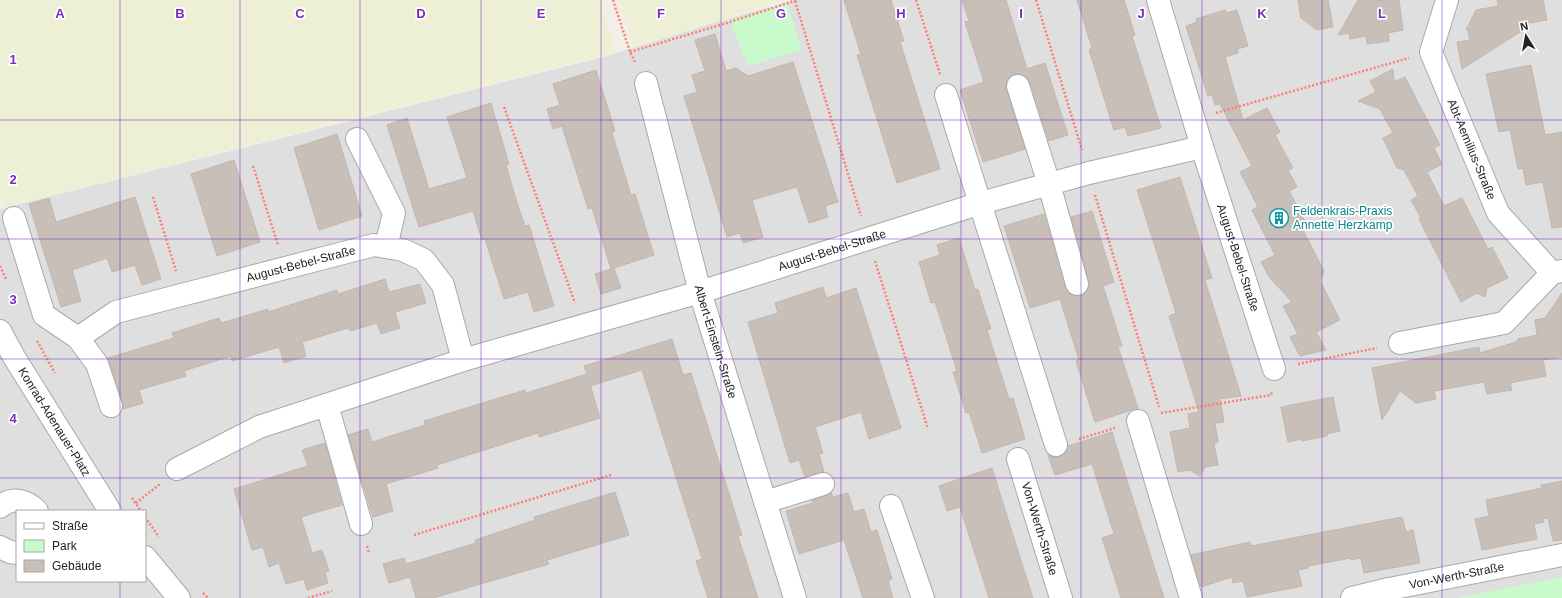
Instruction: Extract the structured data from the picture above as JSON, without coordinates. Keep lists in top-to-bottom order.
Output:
{
  "streets": {
    "street": [
      "Abt-Aemilius-Straße",
      "August-Bebel-Straße",
      "Albert-Einstein-Straße",
      "Konrad-Adenauer-Platz",
      "Von-Werth-Straße"
    ]
  },
  "crossings": [
    ["August-Bebel-Straße", "Albert-Einstein-Straße"]
  ],
  "places": {
    "building": ["Feldenkrais-Praxis Annette Herzkamp"]
  },
  "legend": ["Straße", "Park", "Gebäude"],
  "north": "top",
  "grid": {
    "columns": [
      "A",
      "B",
      "C",
      "D",
      "E",
      "F",
      "G",
      "H",
      "I",
      "J",
      "K",
      "L"
    ],
    "rows": [
      "1",
      "2",
      "3",
      "4"
    ]
  }
}
